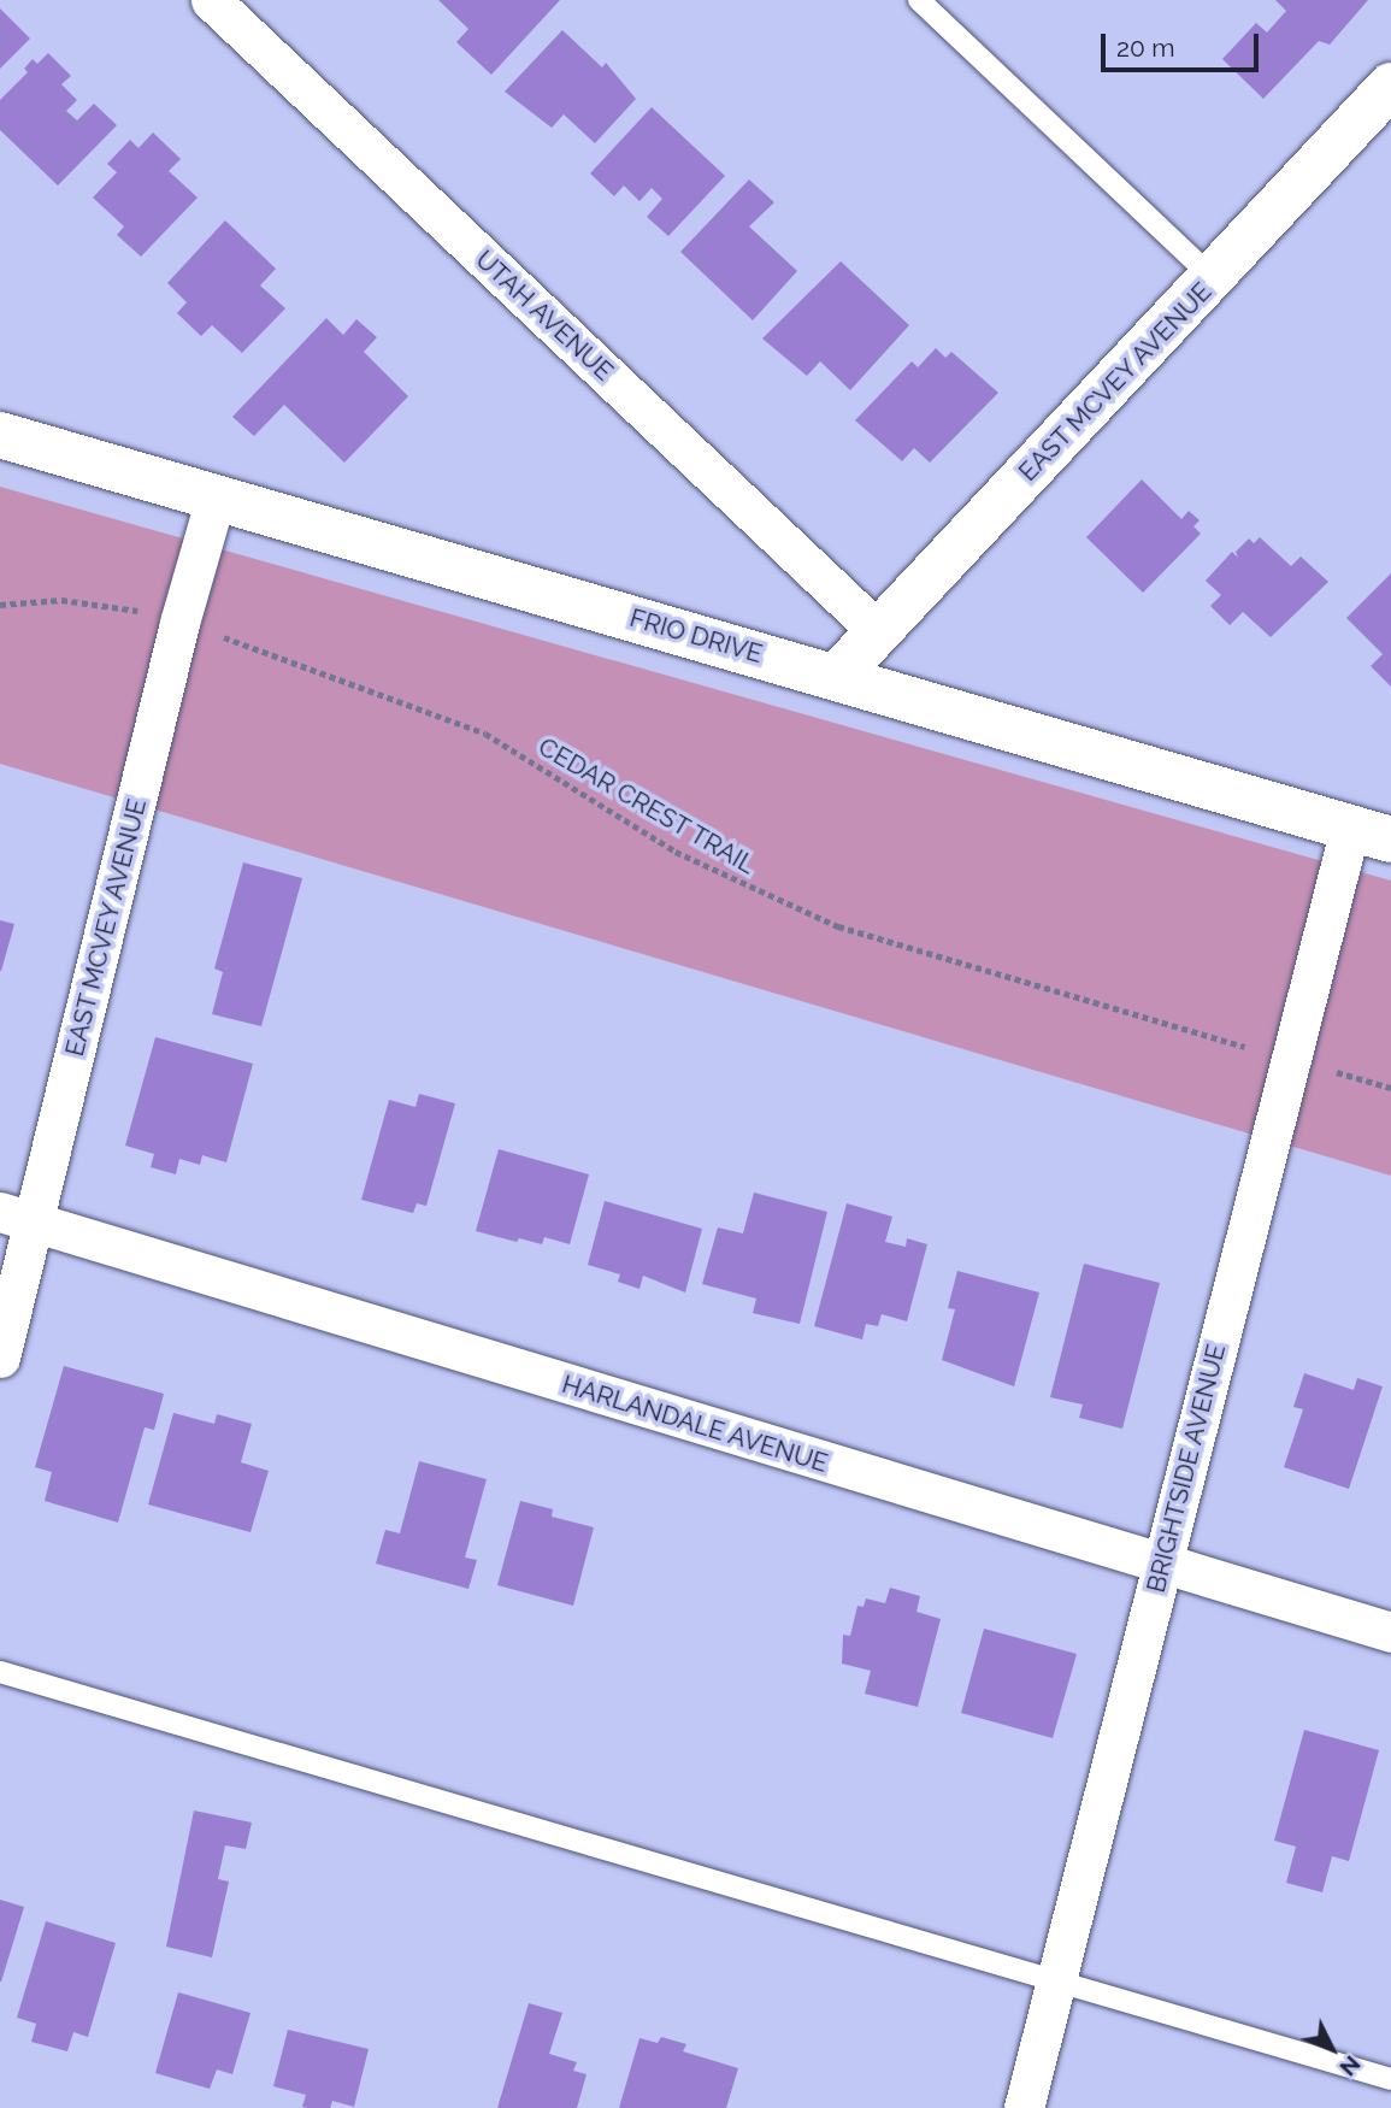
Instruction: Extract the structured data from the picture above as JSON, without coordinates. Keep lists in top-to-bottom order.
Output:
{
  "streets": {
    "street": [
      "UTAH AVENUE",
      "EAST MCVEY AVENUE",
      "FRIO DRIVE",
      "HARLANDALE AVENUE",
      "BRIGHTSIDE AVENUE"
    ],
    "path": ["CEDAR CREST TRAIL"]
  },
  "crossings": [
    ["UTAH AVENUE", "EAST MCVEY AVENUE"],
    ["EAST MCVEY AVENUE", "FRIO DRIVE"],
    ["EAST MCVEY AVENUE", "HARLANDALE AVENUE"],
    ["FRIO DRIVE", "BRIGHTSIDE AVENUE"],
    ["HARLANDALE AVENUE", "BRIGHTSIDE AVENUE"]
  ],
  "scale_bar": "20 m",
  "north": "bottom right"
}
